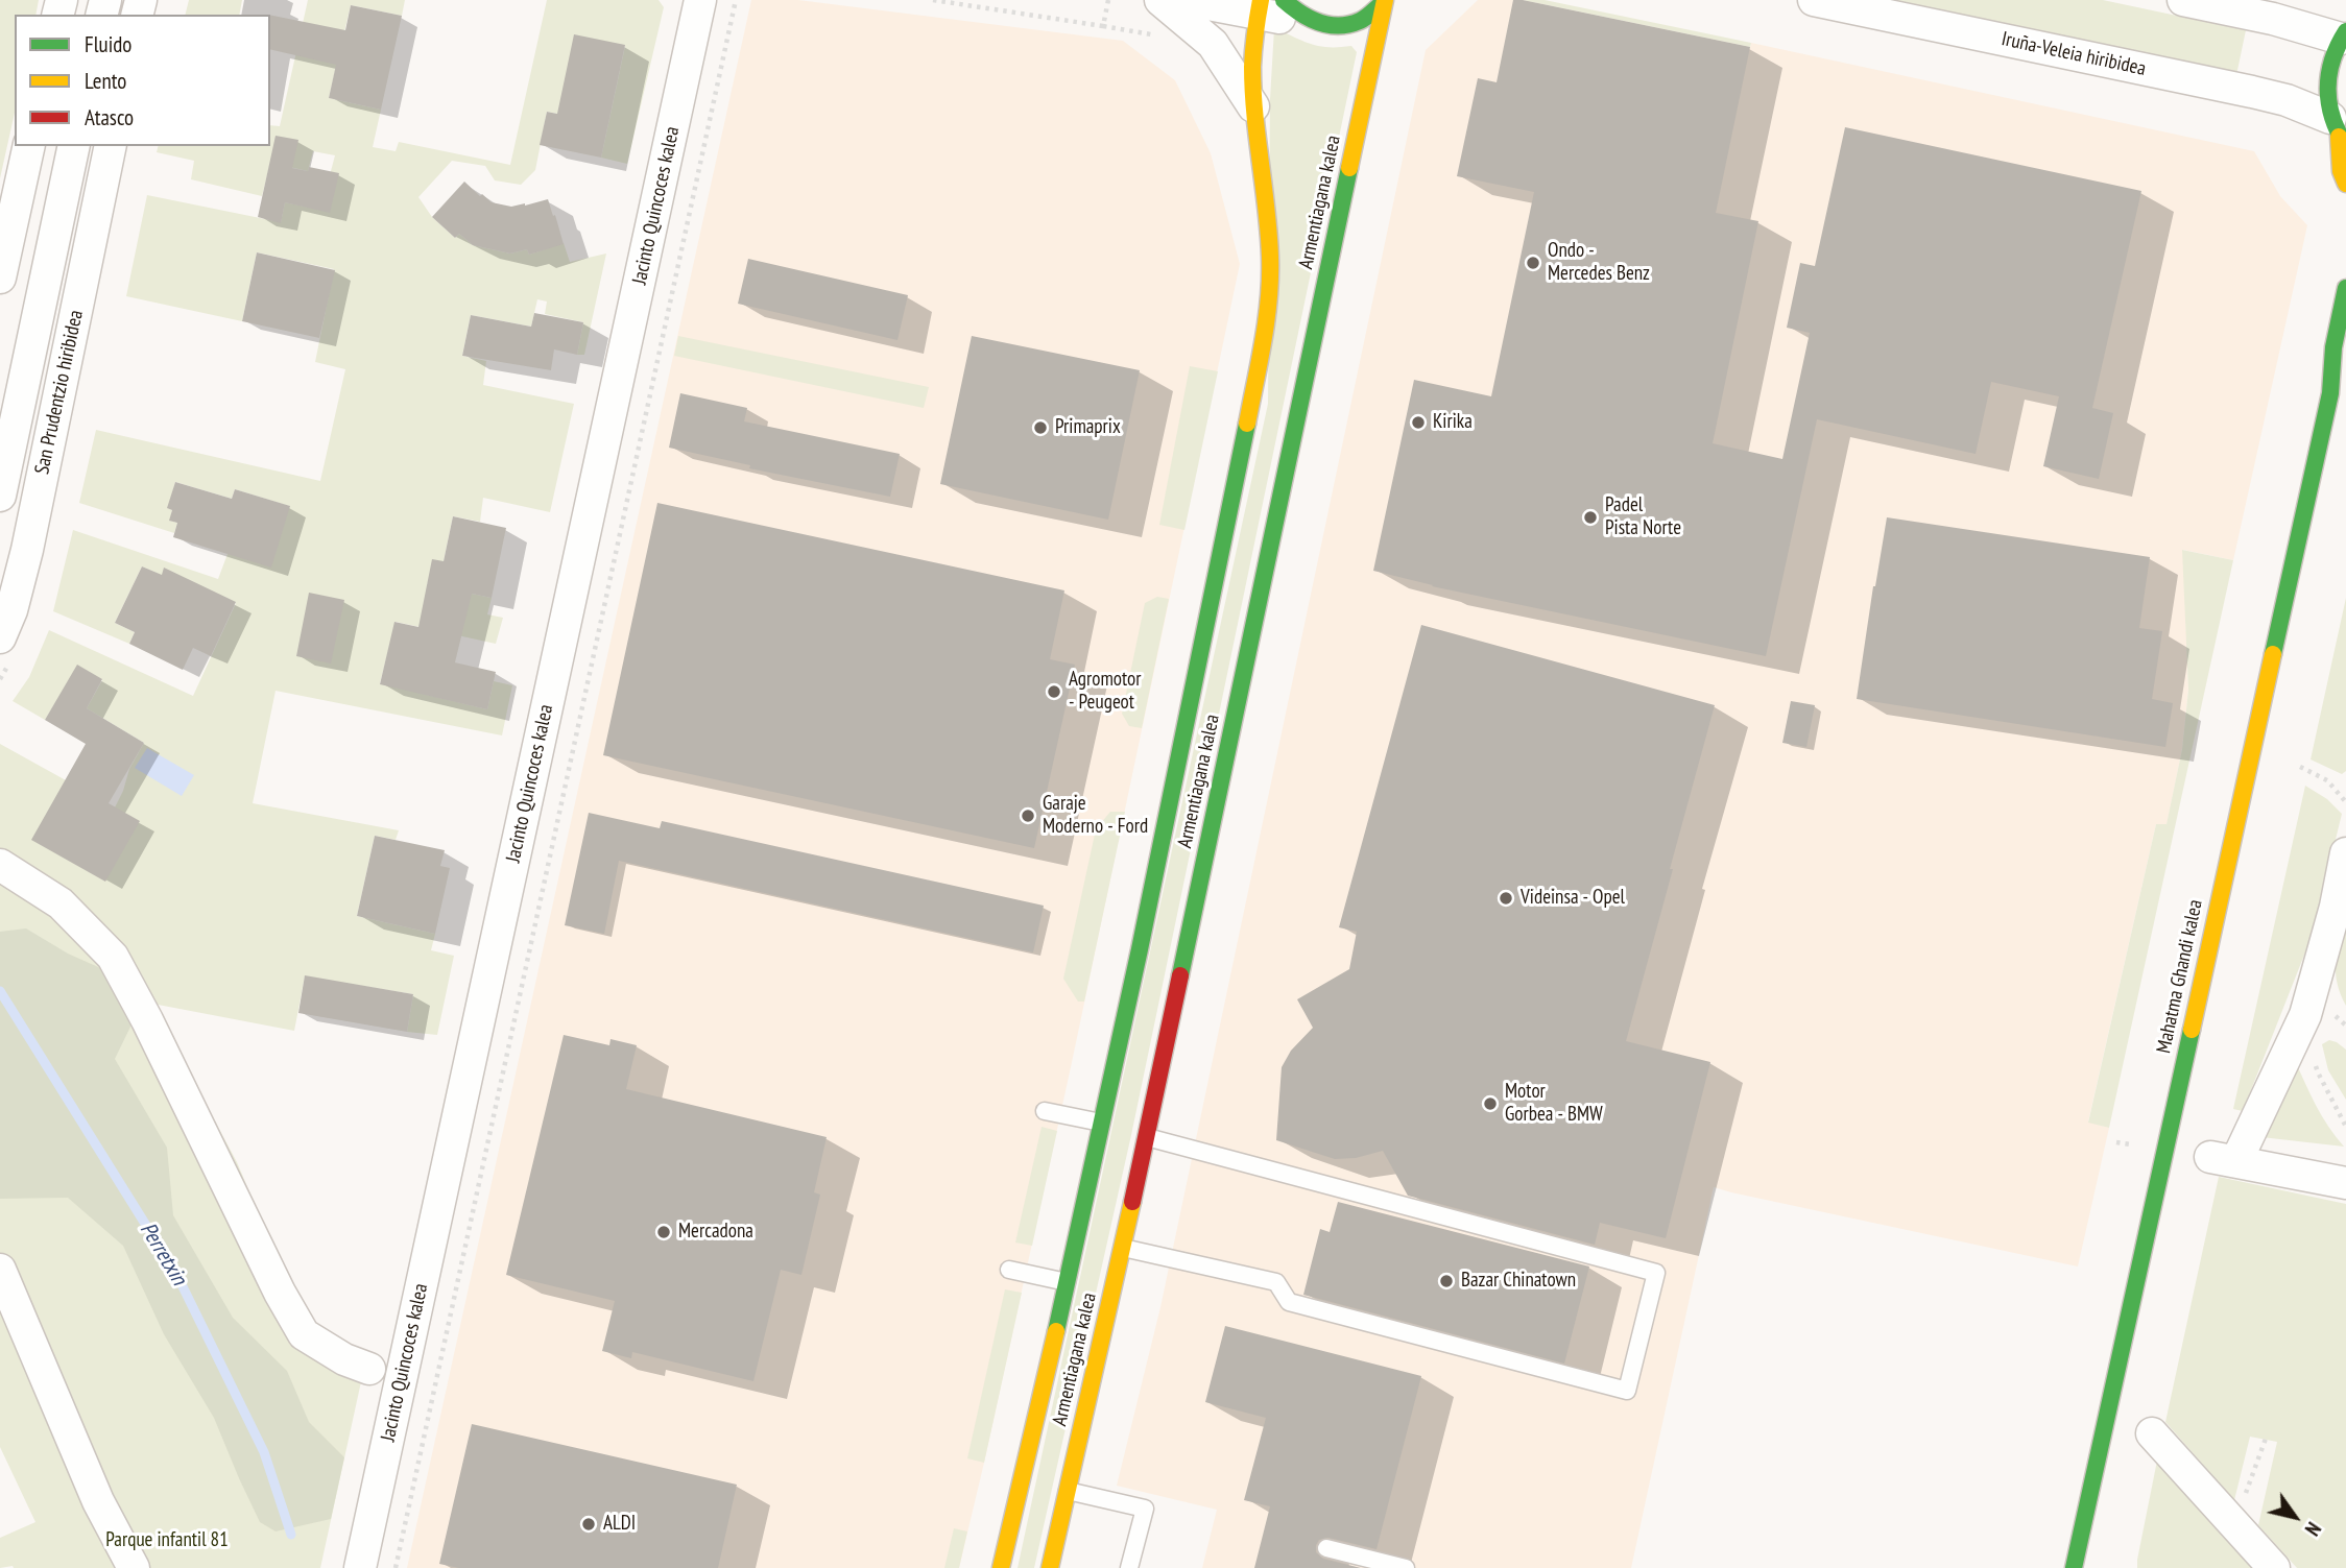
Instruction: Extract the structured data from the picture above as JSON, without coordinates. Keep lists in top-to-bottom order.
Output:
{
  "streets": {
    "main road": ["Armentiagana kalea", "Mahatma Ghandi kalea"],
    "street": ["Iruña-Veleia hiribidea", "Jacinto Quincoces kalea", "San Prudentzio hiribidea"]
  },
  "water": ["Perretxin"],
  "parks": ["Parque infantil 81"],
  "places": [
    "Ondo - Mercedes Benz",
    "Kirika",
    "Primaprix",
    "Padel Pista Norte",
    "Agromotor - Peugeot",
    "Garaje Moderno - Ford",
    "Videinsa - Opel",
    "Motor Gorbea - BMW",
    "Mercadona",
    "Bazar Chinatown",
    "ALDI"
  ],
  "legend": ["Fluido", "Lento", "Atasco"],
  "north": "bottom right"
}
